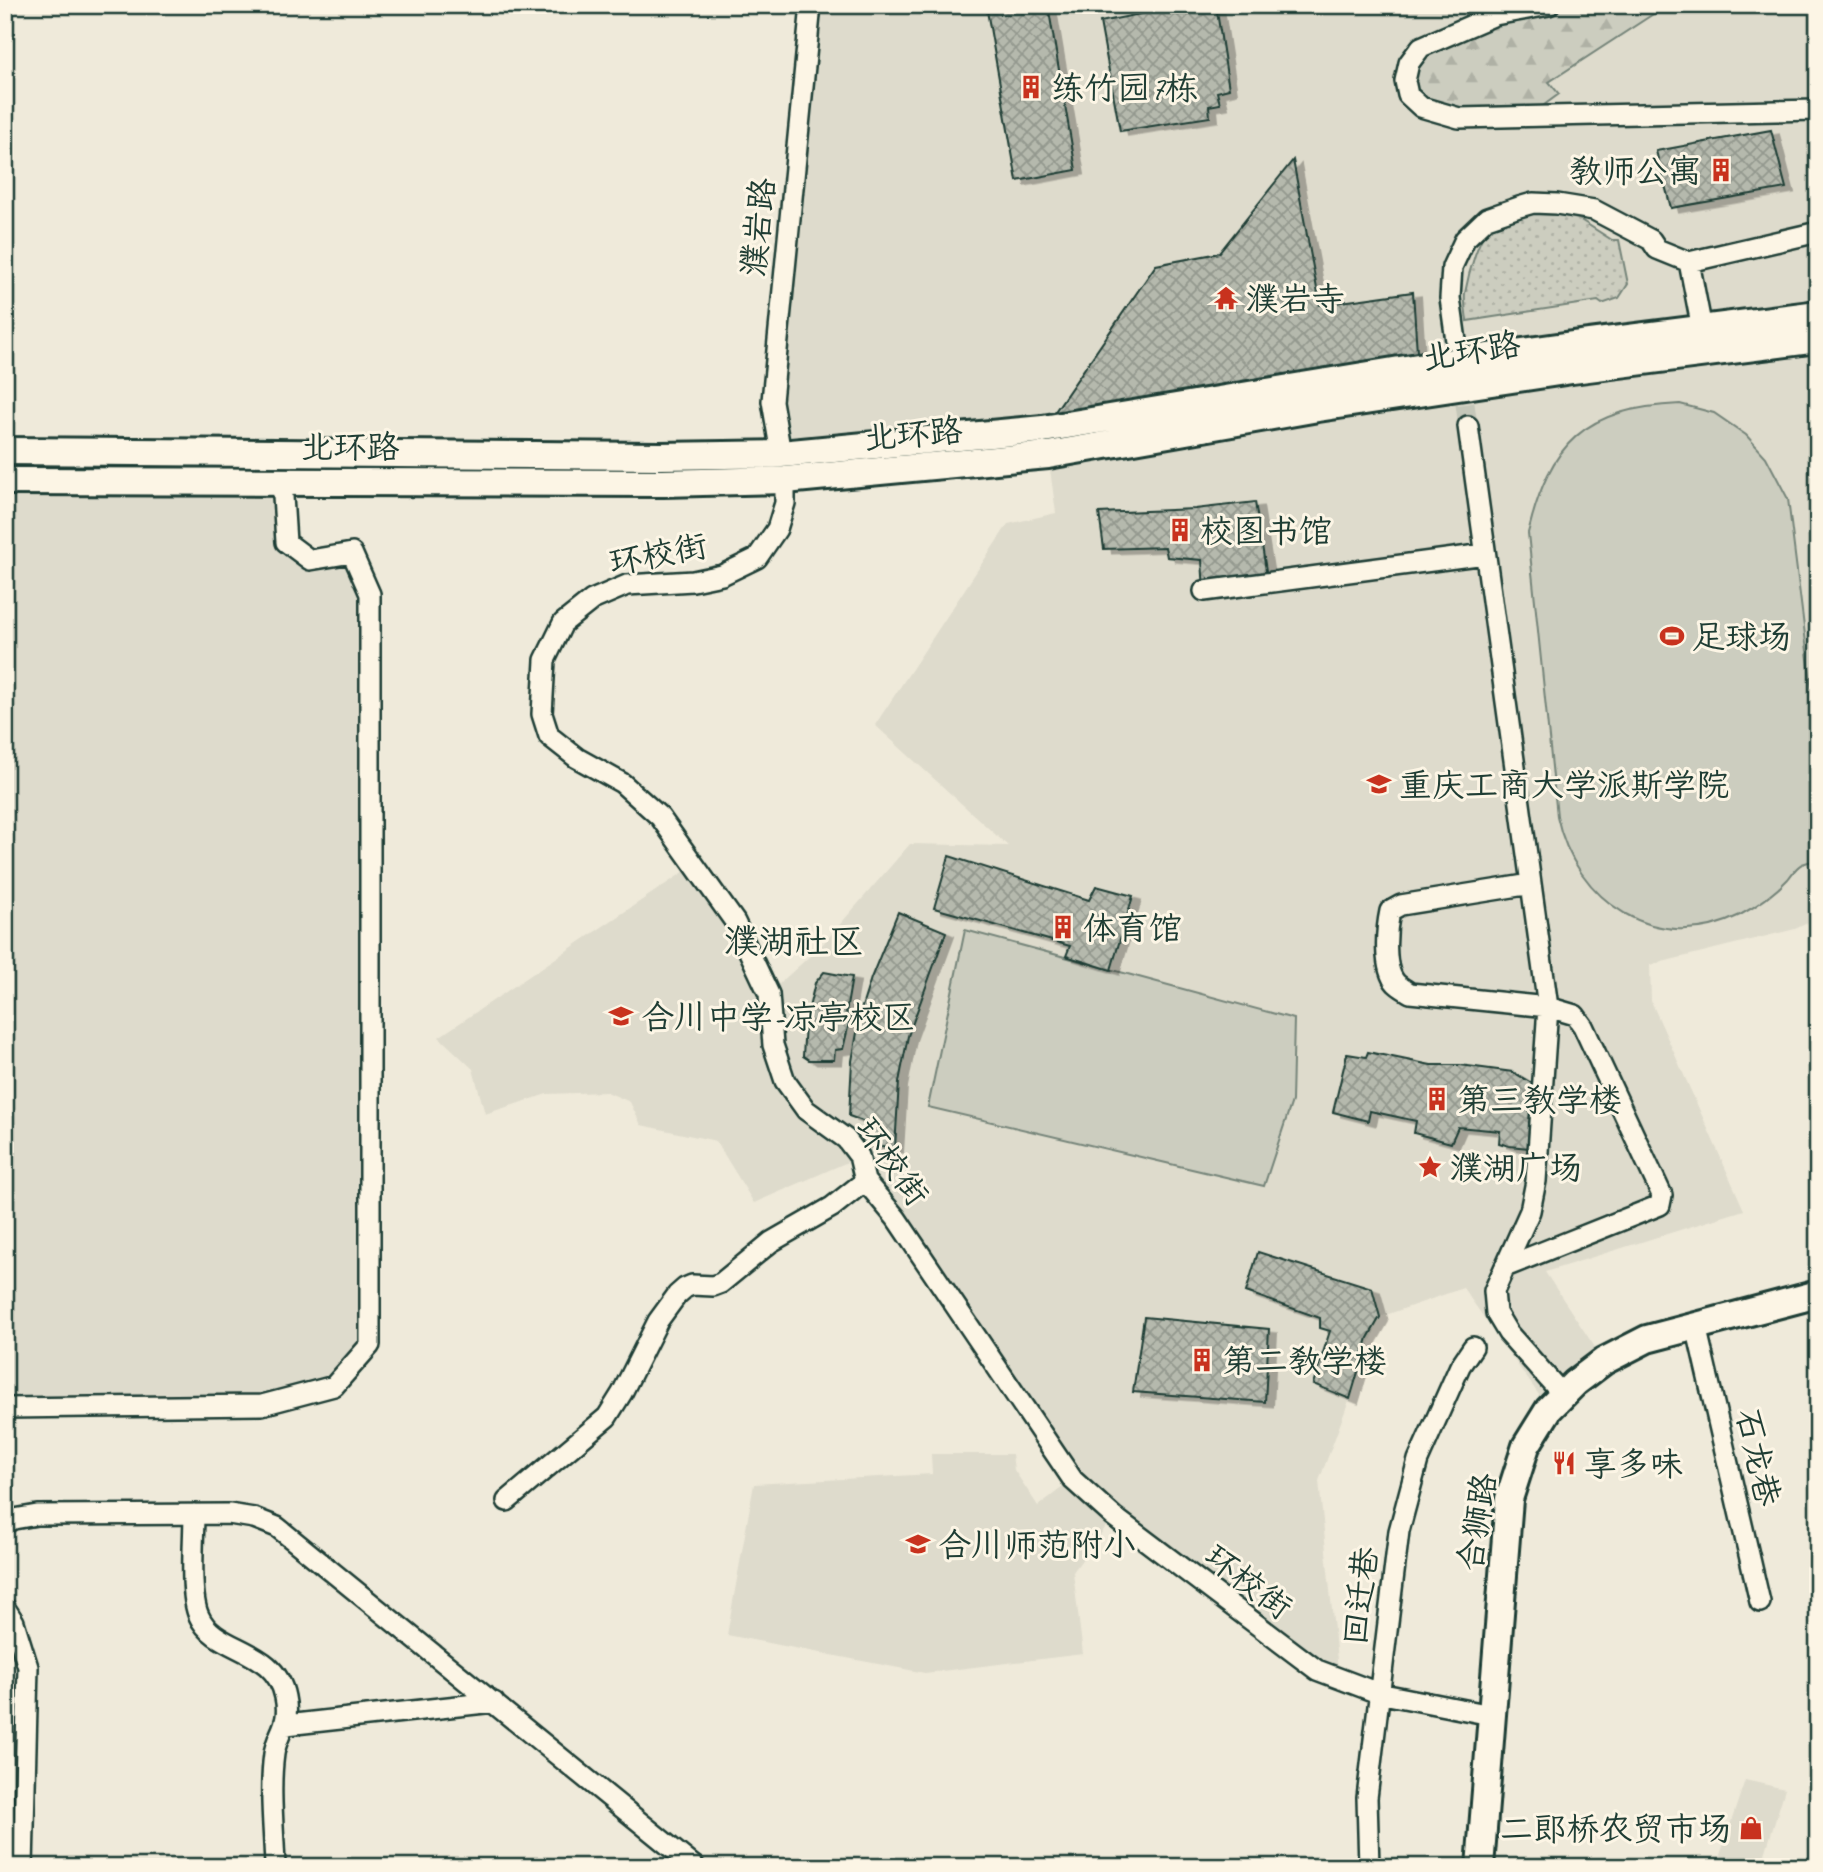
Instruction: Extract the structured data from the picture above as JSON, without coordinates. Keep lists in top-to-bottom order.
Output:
{
  "streets": {
    "main road": ["北环路", "合狮路"],
    "street": [
      "濮岩路",
      "环校街",
      "石龙巷",
      "回迁巷"
    ]
  },
  "crossings": [
    ["濮岩路", "北环路"],
    ["北环路", "环校街"],
    ["环校街", "合狮路"],
    ["环校街", "回迁巷"],
    ["石龙巷", "合狮路"]
  ],
  "districts": ["濮湖社区"],
  "places": {
    "building": [
      "练竹园7栋",
      "教师公寓",
      "校图书馆",
      "体育馆",
      "第三教学楼",
      "第二教学楼"
    ],
    "temple": ["濮岩寺"],
    "sports": ["足球场"],
    "school or university": ["重庆工商大学派斯学院", "合川中学-凉亭校区", "合川师范附小"],
    "place": ["濮湖广场"],
    "restaurant": ["享多味"],
    "shop": ["二郎桥农贸市场"]
  }
}
